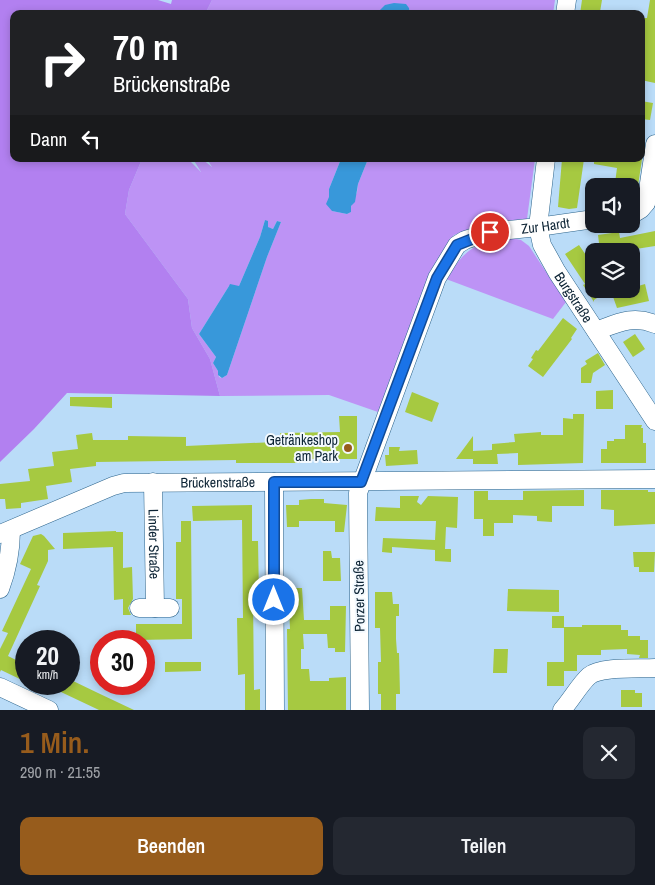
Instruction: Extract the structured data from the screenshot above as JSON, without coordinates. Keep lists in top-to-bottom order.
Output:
{
  "streets": {
    "street": [
      "Zur Hardt",
      "Burgstraße",
      "Brückenstraße",
      "Linder Straße",
      "Porzer Straße"
    ]
  },
  "crossings": [
    ["Zur Hardt", "Burgstraße"],
    ["Zur Hardt", "Brückenstraße"],
    ["Zur Hardt", "Porzer Straße"],
    ["Brückenstraße", "Linder Straße"],
    ["Brückenstraße", "Porzer Straße"]
  ],
  "places": ["Getränkeshop am Park"],
  "page": {
    "turn": ["70 m", "Brückenstraße"],
    "then": "Dann",
    "speed": "20 km/h",
    "limit": "30",
    "heading": ["1 Min.", "290 m · 21:55"],
    "buttons": ["Beenden", "Teilen"]
  }
}
